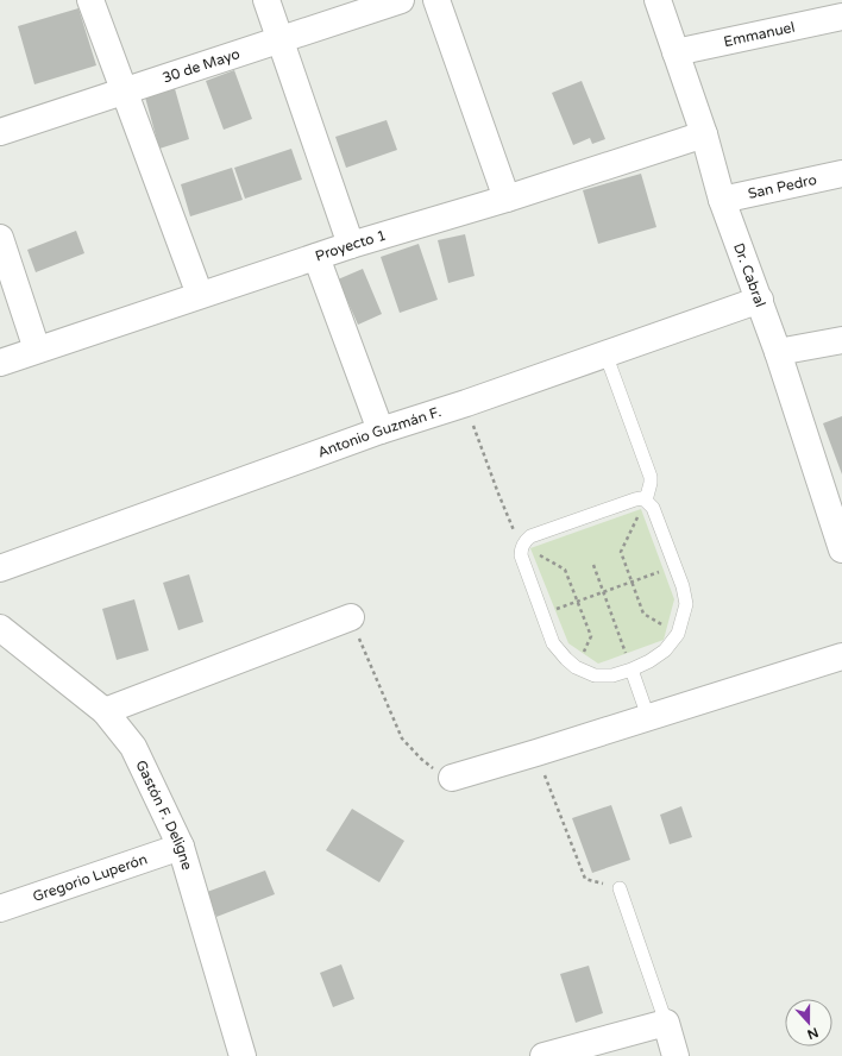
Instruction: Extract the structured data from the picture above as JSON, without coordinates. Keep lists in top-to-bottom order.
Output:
{
  "streets": {
    "street": [
      "Emmanuel",
      "30 de Mayo",
      "San Pedro",
      "Proyecto 1",
      "Dr. Cabral",
      "Antonio Guzmán F.",
      "Gastón F. Deligne",
      "Gregorio Luperón"
    ]
  },
  "crossings": [
    ["Emmanuel", "Dr. Cabral"],
    ["San Pedro", "Dr. Cabral"],
    ["Proyecto 1", "Dr. Cabral"],
    ["Dr. Cabral", "Antonio Guzmán F."],
    ["Gastón F. Deligne", "Gregorio Luperón"]
  ],
  "north": "bottom"
}
